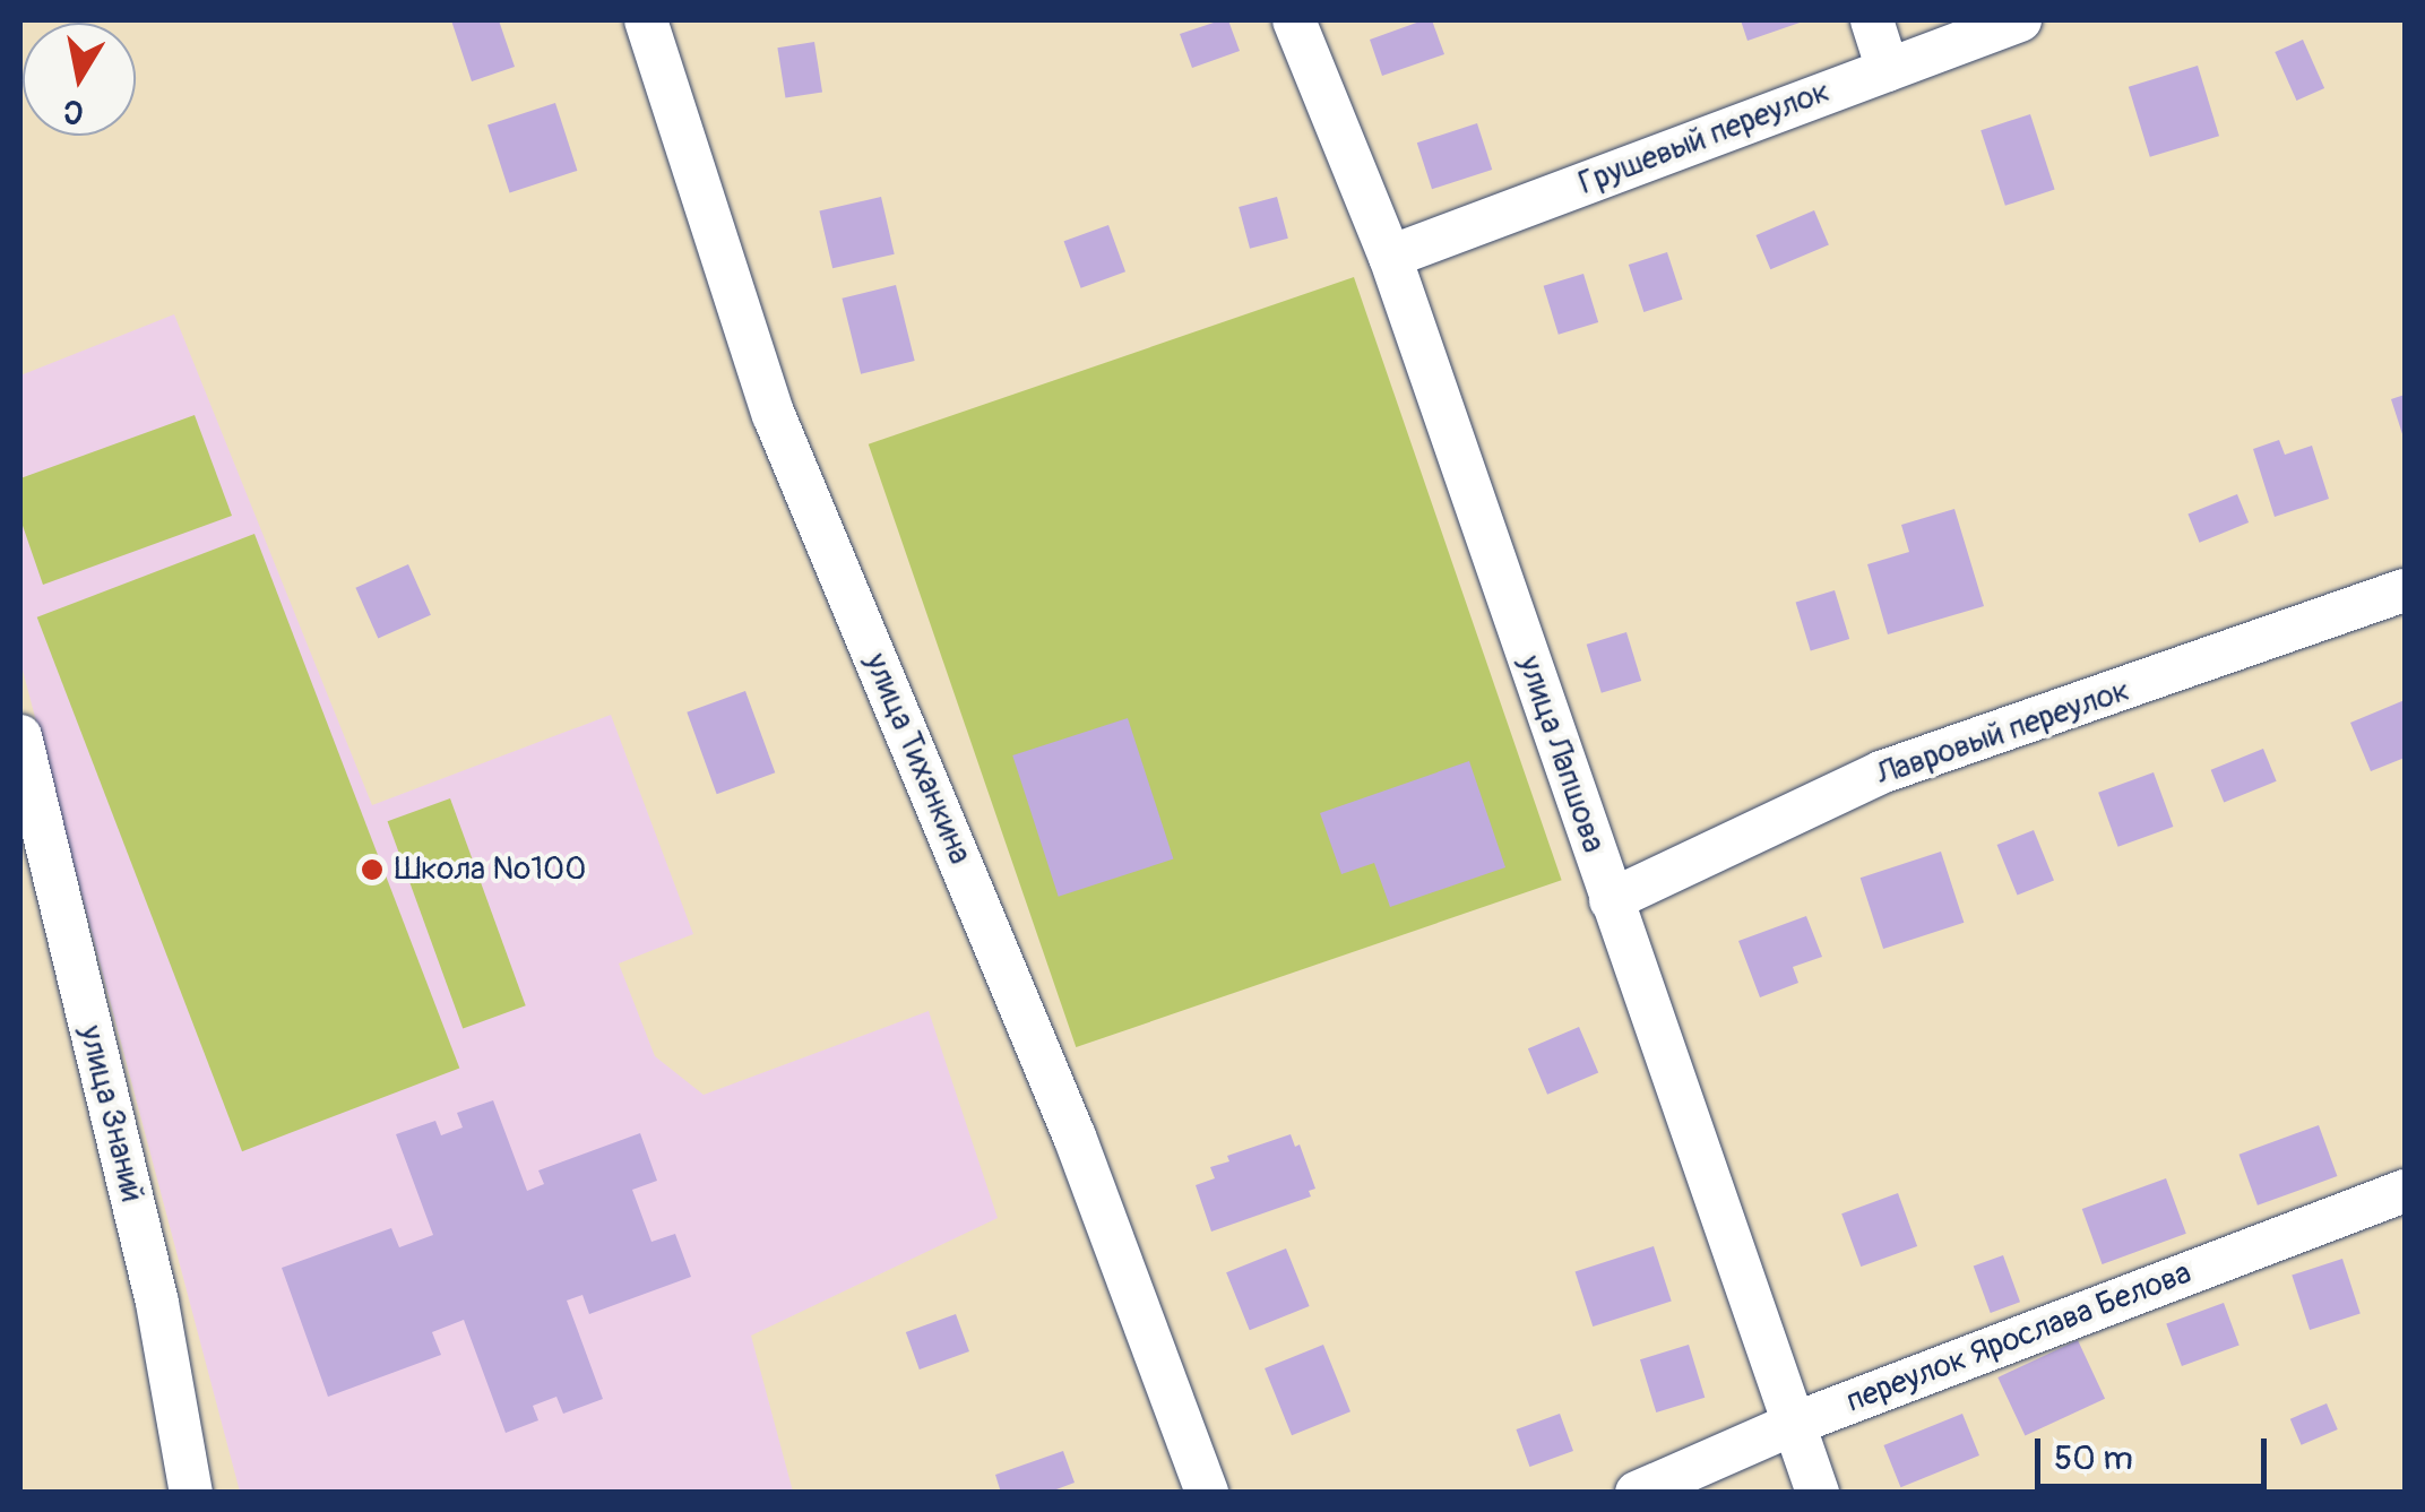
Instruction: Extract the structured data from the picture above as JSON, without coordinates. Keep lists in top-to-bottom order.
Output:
{
  "streets": {
    "street": [
      "Грушевый переулок",
      "Лавровый переулок",
      "улица Лапшова",
      "улица Тиханкина",
      "улица Знаний",
      "переулок Ярослава Белова"
    ]
  },
  "crossings": [
    ["Грушевый переулок", "улица Лапшова"],
    ["Лавровый переулок", "улица Лапшова"],
    ["улица Лапшова", "переулок Ярослава Белова"]
  ],
  "places": ["Школа №100"],
  "scale_bar": "50 m",
  "north": "bottom"
}
